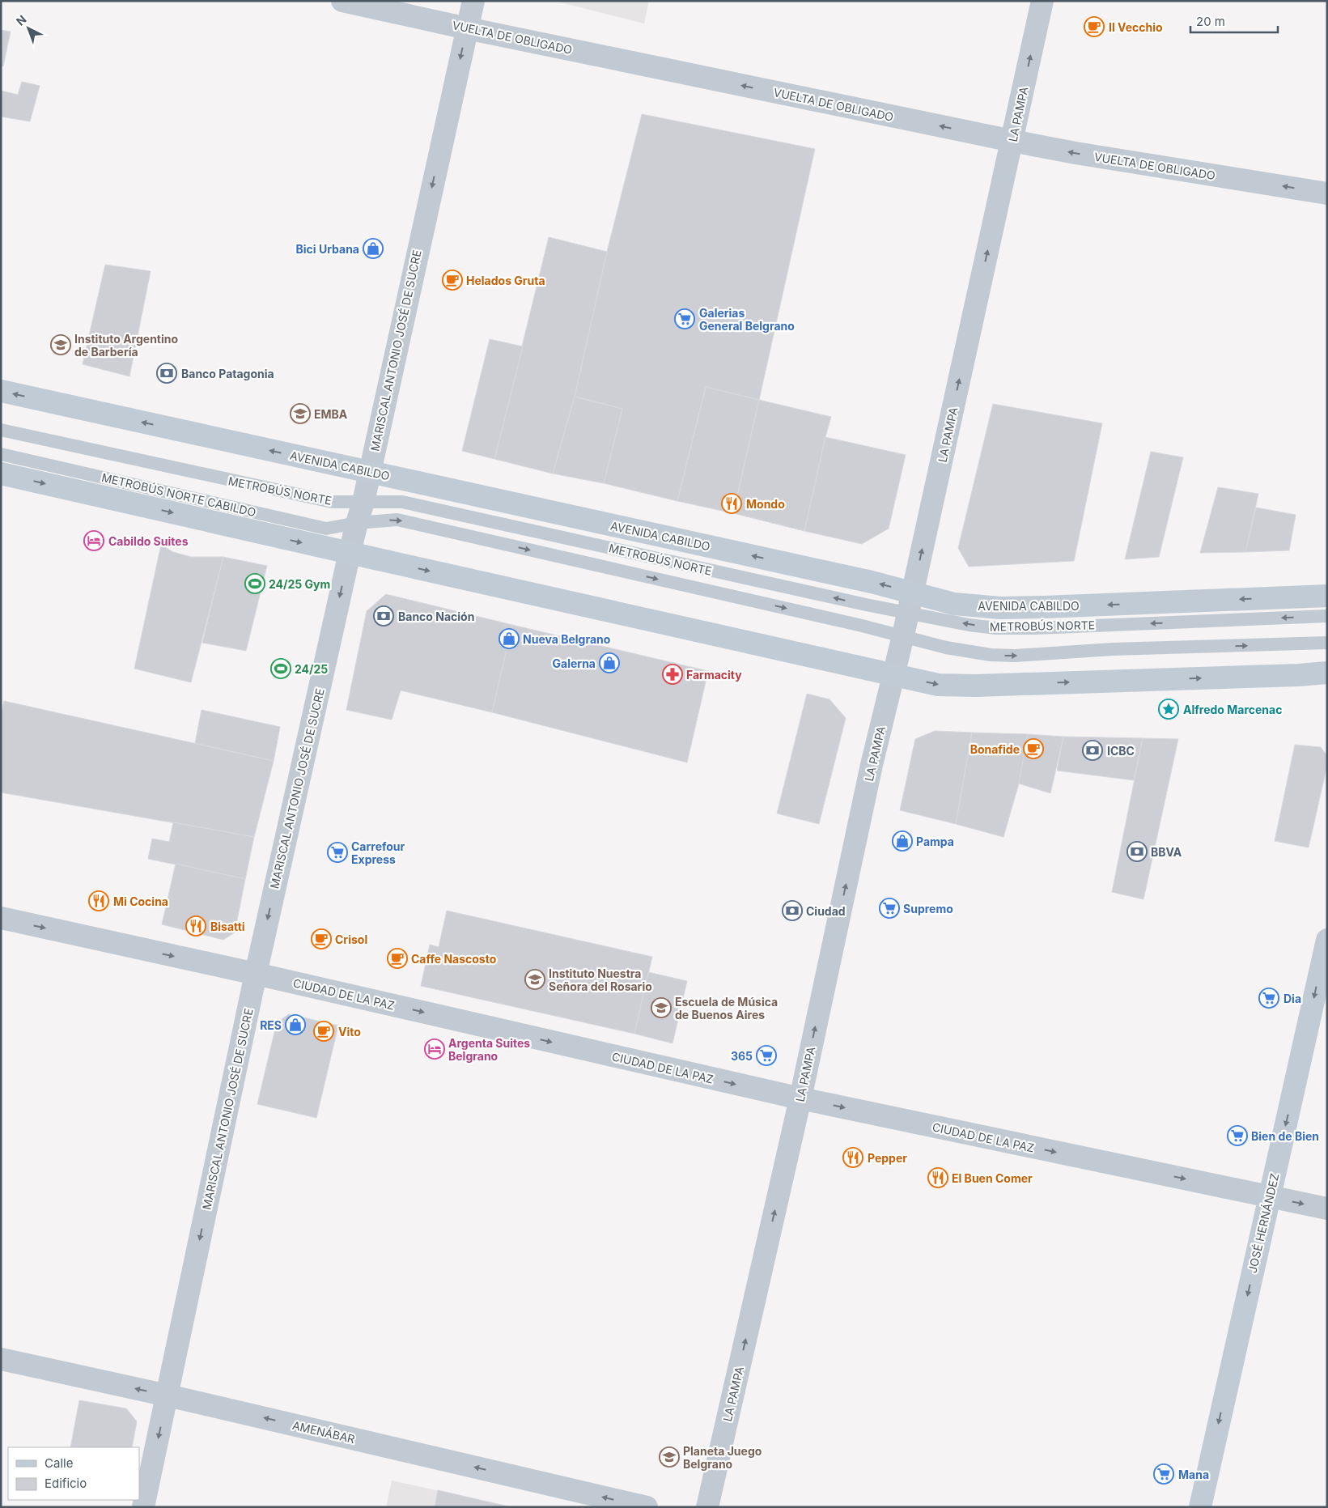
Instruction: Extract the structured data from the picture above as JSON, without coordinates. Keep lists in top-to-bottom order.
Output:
{
  "streets": {
    "main road": ["AVENIDA CABILDO", "JOSÉ HERNÁNDEZ"],
    "street": [
      "VUELTA DE OBLIGADO",
      "LA PAMPA",
      "MARISCAL ANTONIO JOSÉ DE SUCRE",
      "CIUDAD DE LA PAZ",
      "AMENÁBAR"
    ],
    "lane": ["METROBÚS NORTE", "METROBÚS NORTE CABILDO"]
  },
  "crossings": [
    ["VUELTA DE OBLIGADO", "LA PAMPA"],
    ["VUELTA DE OBLIGADO", "MARISCAL ANTONIO JOSÉ DE SUCRE"],
    ["LA PAMPA", "AVENIDA CABILDO"],
    ["LA PAMPA", "METROBÚS NORTE"],
    ["LA PAMPA", "CIUDAD DE LA PAZ"],
    ["MARISCAL ANTONIO JOSÉ DE SUCRE", "AVENIDA CABILDO"],
    ["MARISCAL ANTONIO JOSÉ DE SUCRE", "METROBÚS NORTE"],
    ["MARISCAL ANTONIO JOSÉ DE SUCRE", "METROBÚS NORTE CABILDO"],
    ["MARISCAL ANTONIO JOSÉ DE SUCRE", "CIUDAD DE LA PAZ"],
    ["MARISCAL ANTONIO JOSÉ DE SUCRE", "AMENÁBAR"],
    ["AVENIDA CABILDO", "METROBÚS NORTE"],
    ["METROBÚS NORTE", "METROBÚS NORTE CABILDO"],
    ["CIUDAD DE LA PAZ", "JOSÉ HERNÁNDEZ"]
  ],
  "one_way": [
    "VUELTA DE OBLIGADO",
    "LA PAMPA",
    "MARISCAL ANTONIO JOSÉ DE SUCRE",
    "CIUDAD DE LA PAZ",
    "JOSÉ HERNÁNDEZ",
    "AMENÁBAR"
  ],
  "places": {
    "cafe": [
      "Il Vecchio",
      "Helados Gruta",
      "Bonafide",
      "Crisol",
      "Caffe Nascosto",
      "Vito"
    ],
    "shop": [
      "Bici Urbana",
      "Nueva Belgrano",
      "Galerna",
      "Pampa",
      "RES"
    ],
    "supermarket": [
      "Galerias General Belgrano",
      "Carrefour Express",
      "Supremo",
      "Dia",
      "365",
      "Bien de Bien",
      "Mana"
    ],
    "school or university": [
      "Instituto Argentino de Barbería",
      "EMBA",
      "Instituto Nuestra Señora del Rosario",
      "Escuela de Música de Buenos Aires",
      "Planeta Juego Belgrano"
    ],
    "bank": [
      "Banco Patagonia",
      "Banco Nación",
      "ICBC",
      "BBVA",
      "Ciudad"
    ],
    "restaurant": [
      "Mondo",
      "Mi Cocina",
      "Bisatti",
      "Pepper",
      "El Buen Comer"
    ],
    "hotel": ["Cabildo Suites", "Argenta Suites Belgrano"],
    "sports": ["24/25 Gym", "24/25"],
    "pharmacy": ["Farmacity"],
    "place": ["Alfredo Marcenac"]
  },
  "legend": ["Calle", "Edificio"],
  "scale_bar": "20 m",
  "north": "top left"
}
